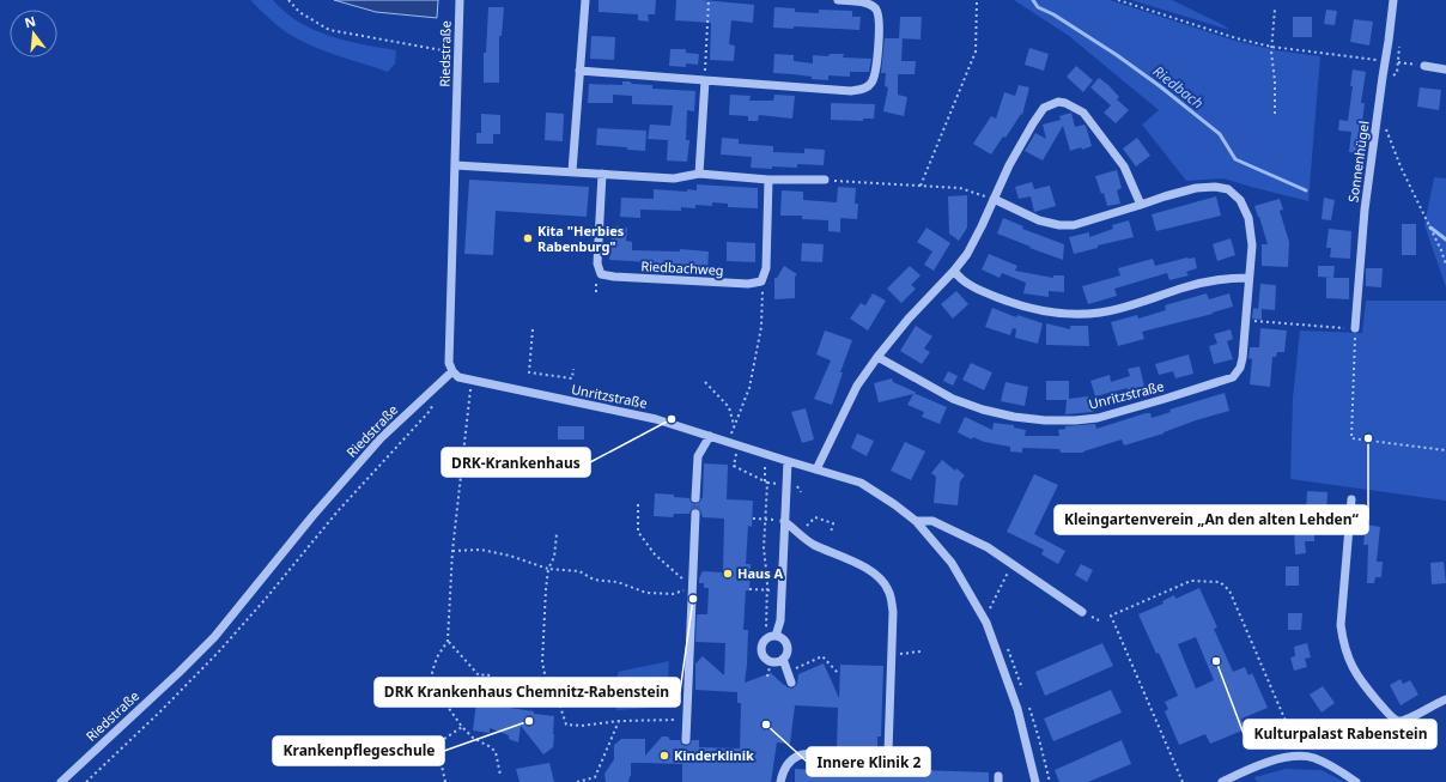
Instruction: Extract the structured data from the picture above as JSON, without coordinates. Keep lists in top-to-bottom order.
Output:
{
  "streets": {
    "street": [
      "Riedstraße",
      "Sonnenhügel",
      "Riedbachweg",
      "Unritzstraße"
    ]
  },
  "crossings": [
    ["Riedstraße", "Unritzstraße"]
  ],
  "water": ["Riedbach"],
  "places": [
    "Kita \"Herbies Rabenburg\"",
    "DRK-Krankenhaus",
    "Kleingartenverein „An den alten Lehden“",
    "Haus A",
    "DRK Krankenhaus Chemnitz-Rabenstein",
    "Kulturpalast Rabenstein",
    "Krankenpflegeschule",
    "Innere Klinik 2",
    "Kinderklinik"
  ],
  "north": "top"
}
